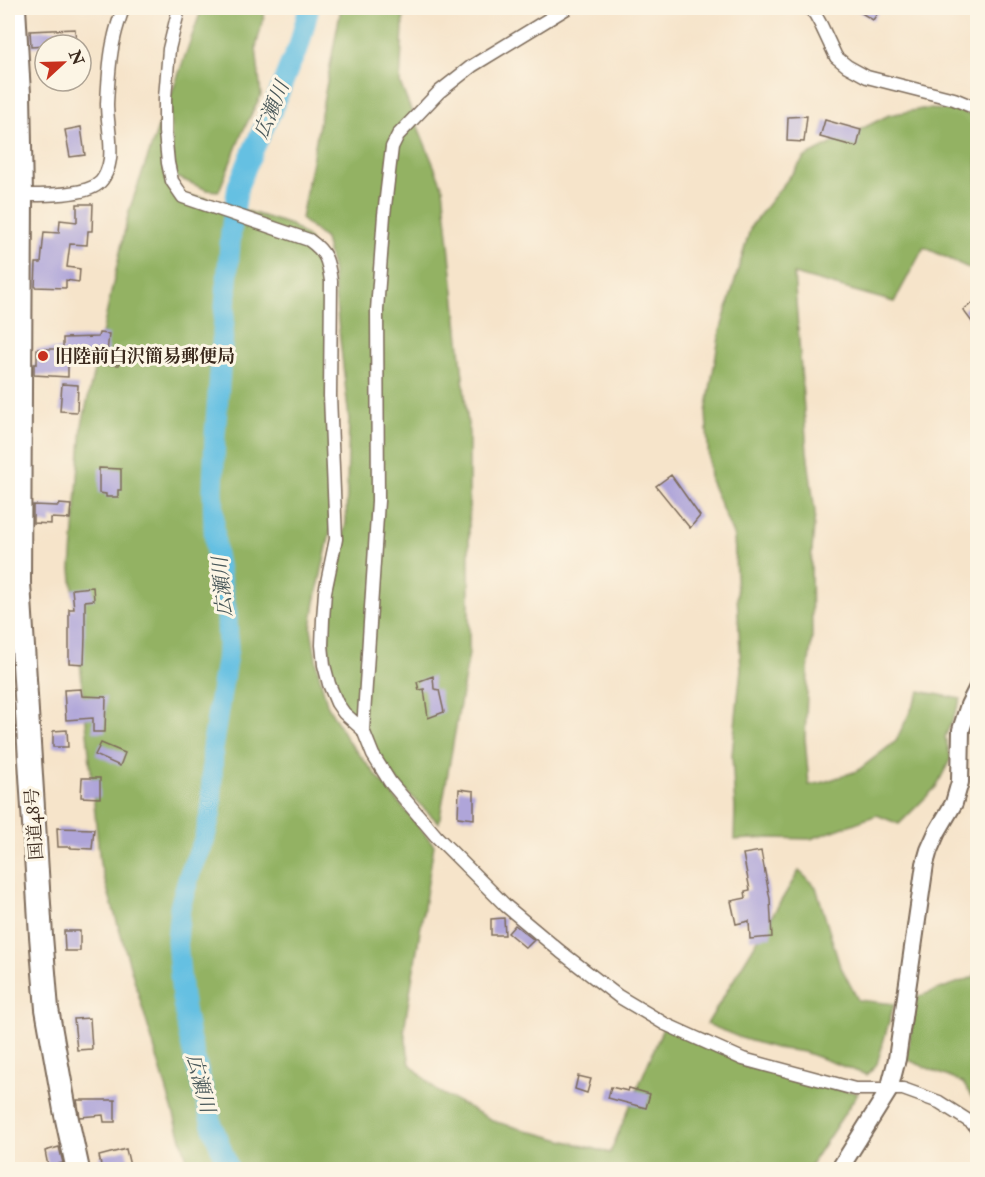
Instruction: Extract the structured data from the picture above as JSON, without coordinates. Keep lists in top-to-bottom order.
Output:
{
  "streets": {
    "highway": ["国道48号"]
  },
  "water": ["広瀬川"],
  "places": ["旧陸前白沢簡易郵便局"],
  "north": "right"
}
